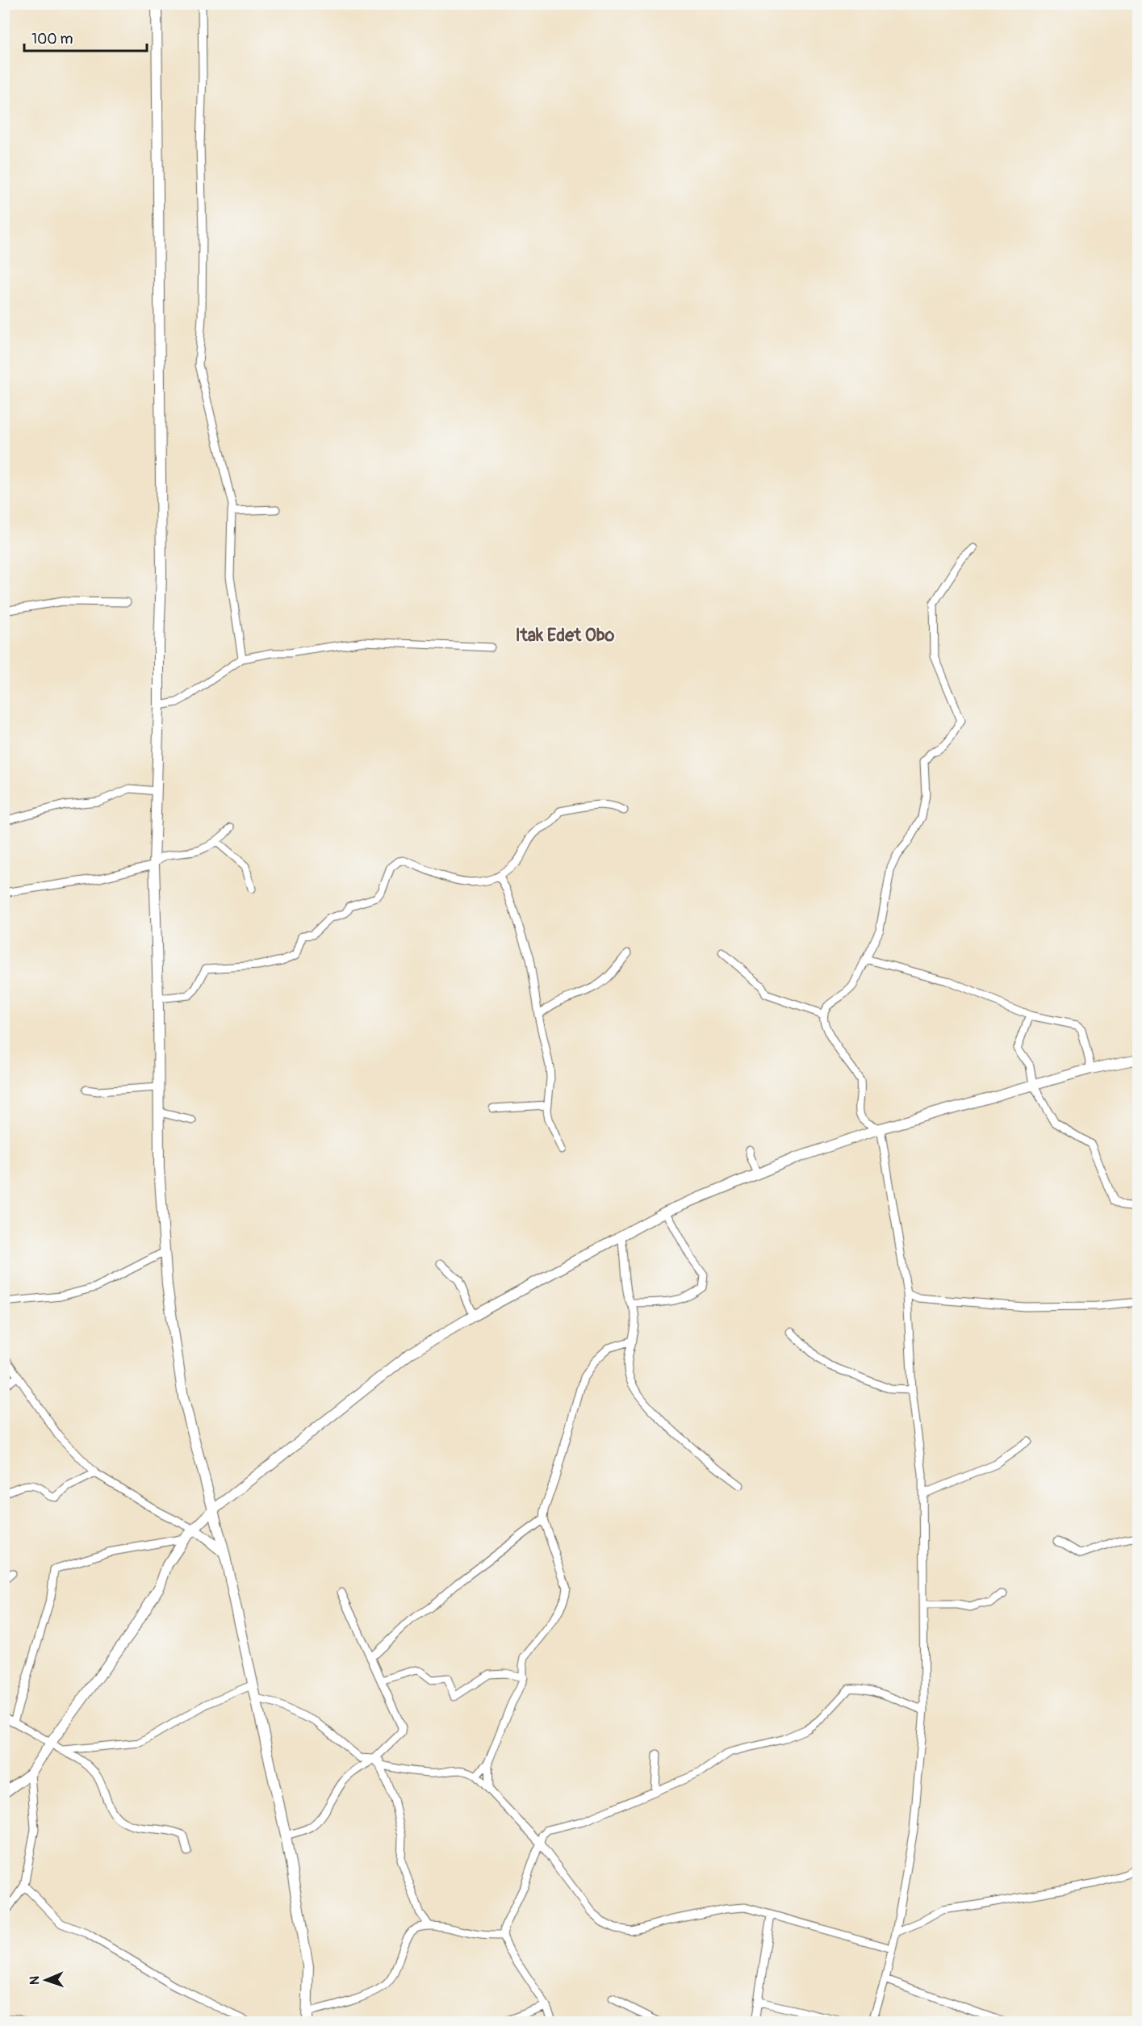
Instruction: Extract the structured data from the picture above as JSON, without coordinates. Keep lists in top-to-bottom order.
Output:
{
  "districts": ["Itak Edet Obo"],
  "scale_bar": "100 m",
  "north": "left"
}
